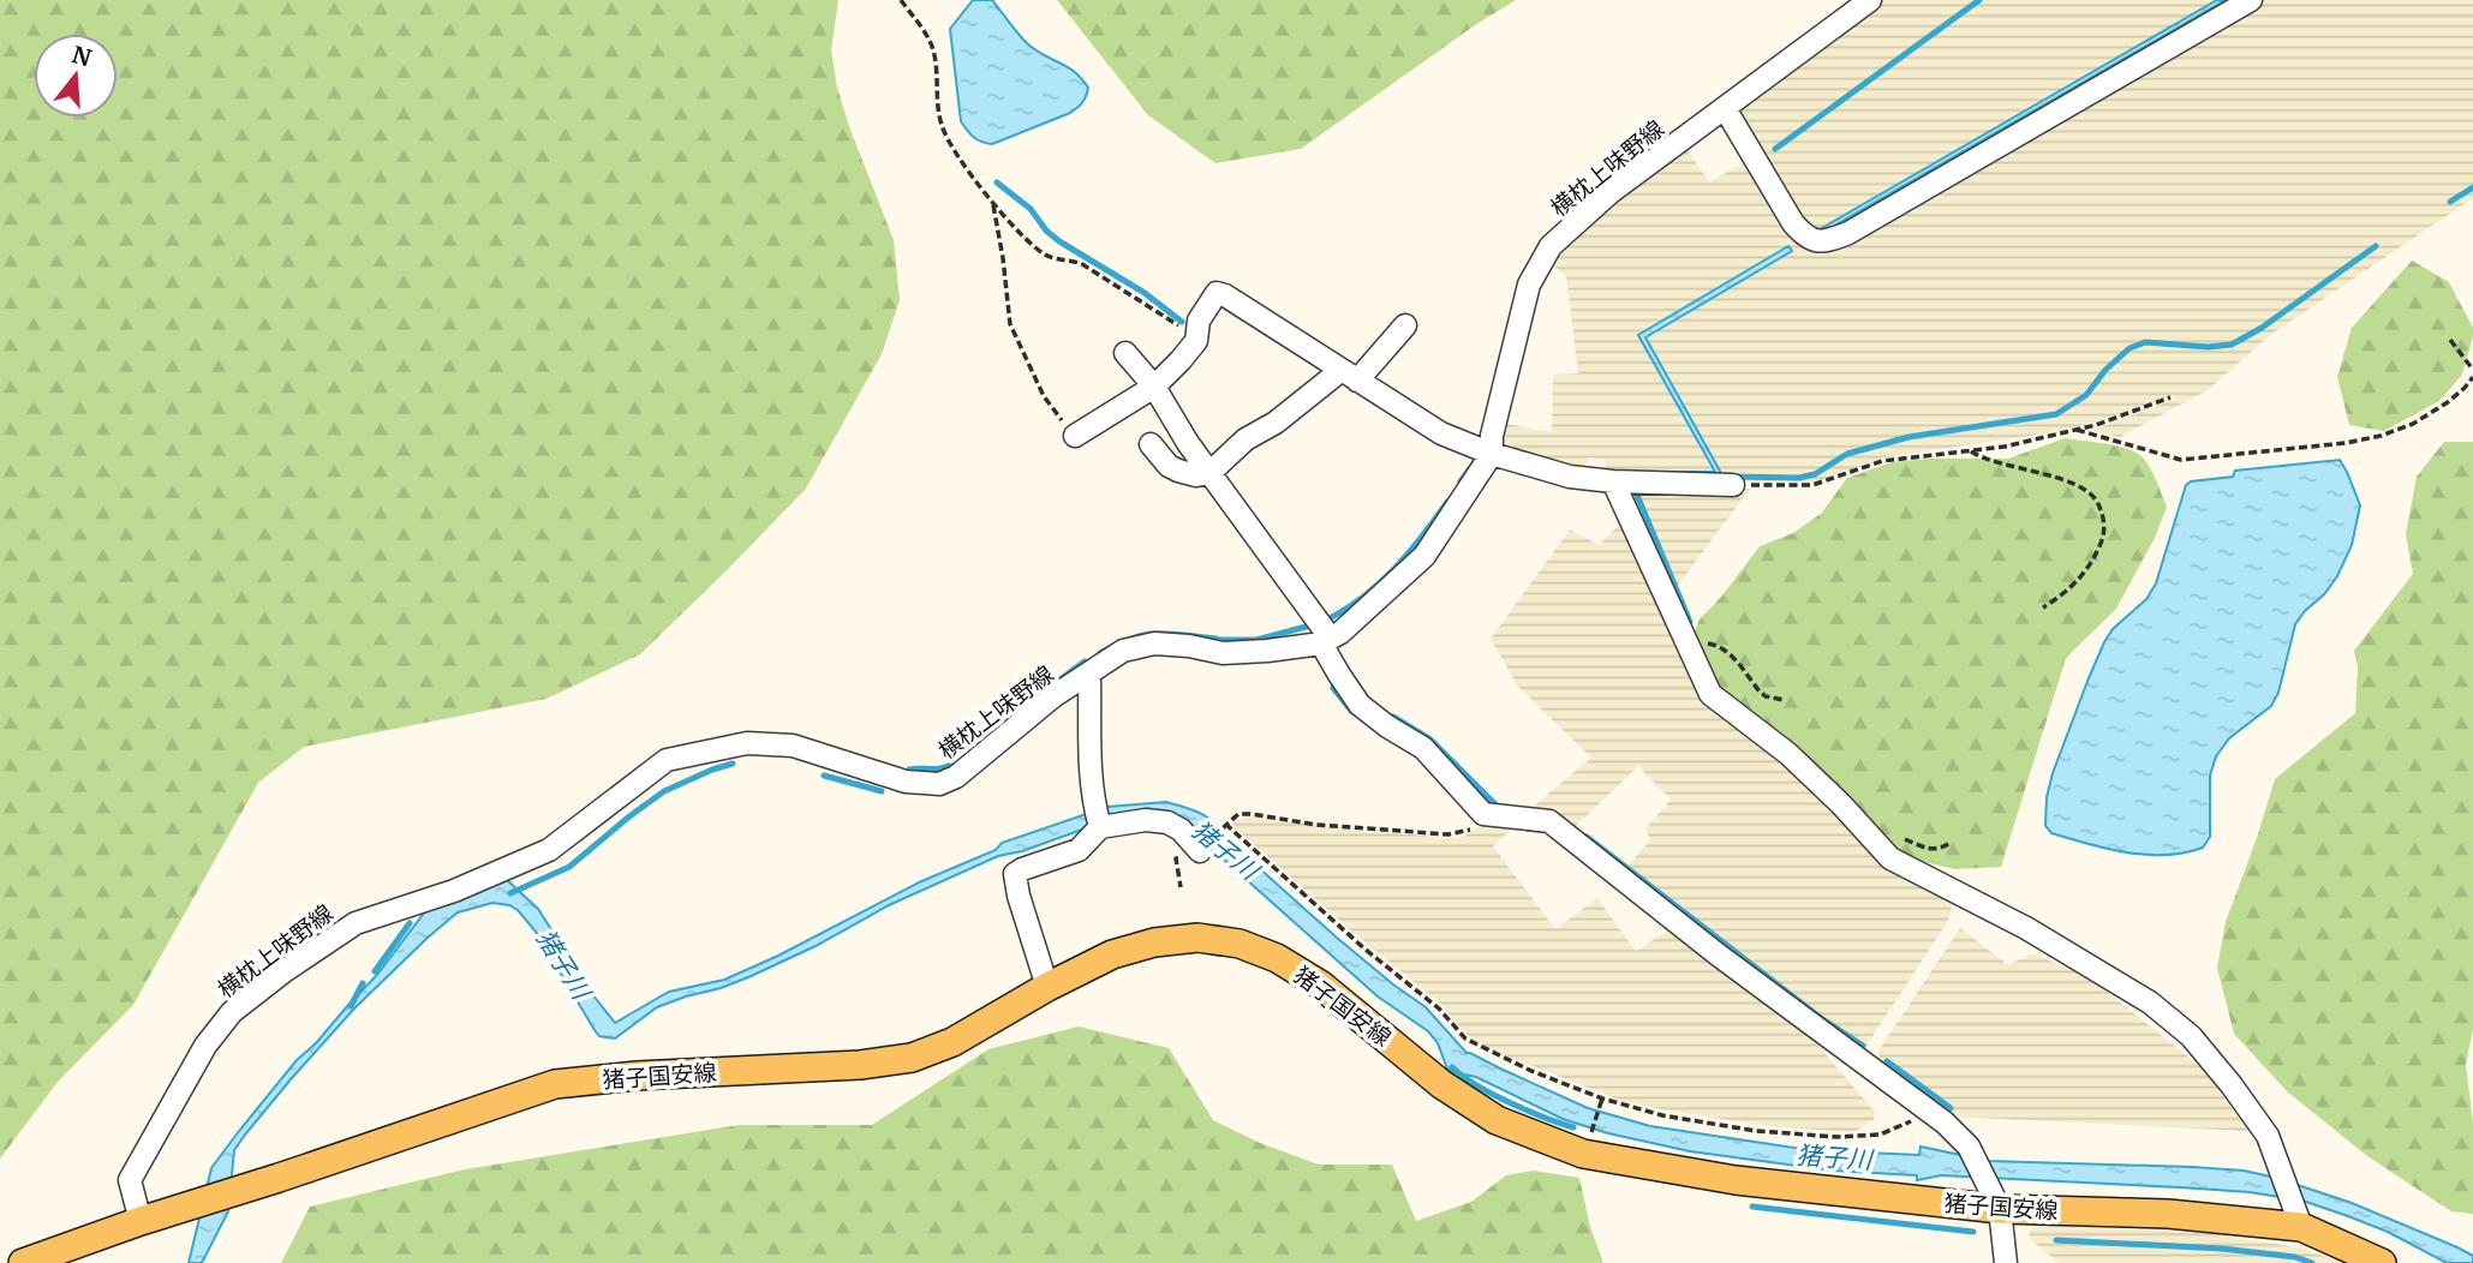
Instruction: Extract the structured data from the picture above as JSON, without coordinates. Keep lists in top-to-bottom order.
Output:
{
  "streets": {
    "main road": ["猪子国安線"],
    "street": ["横枕上味野線"]
  },
  "crossings": [
    ["横枕上味野線", "猪子国安線"]
  ],
  "water": ["猪子川"],
  "north": "top"
}
